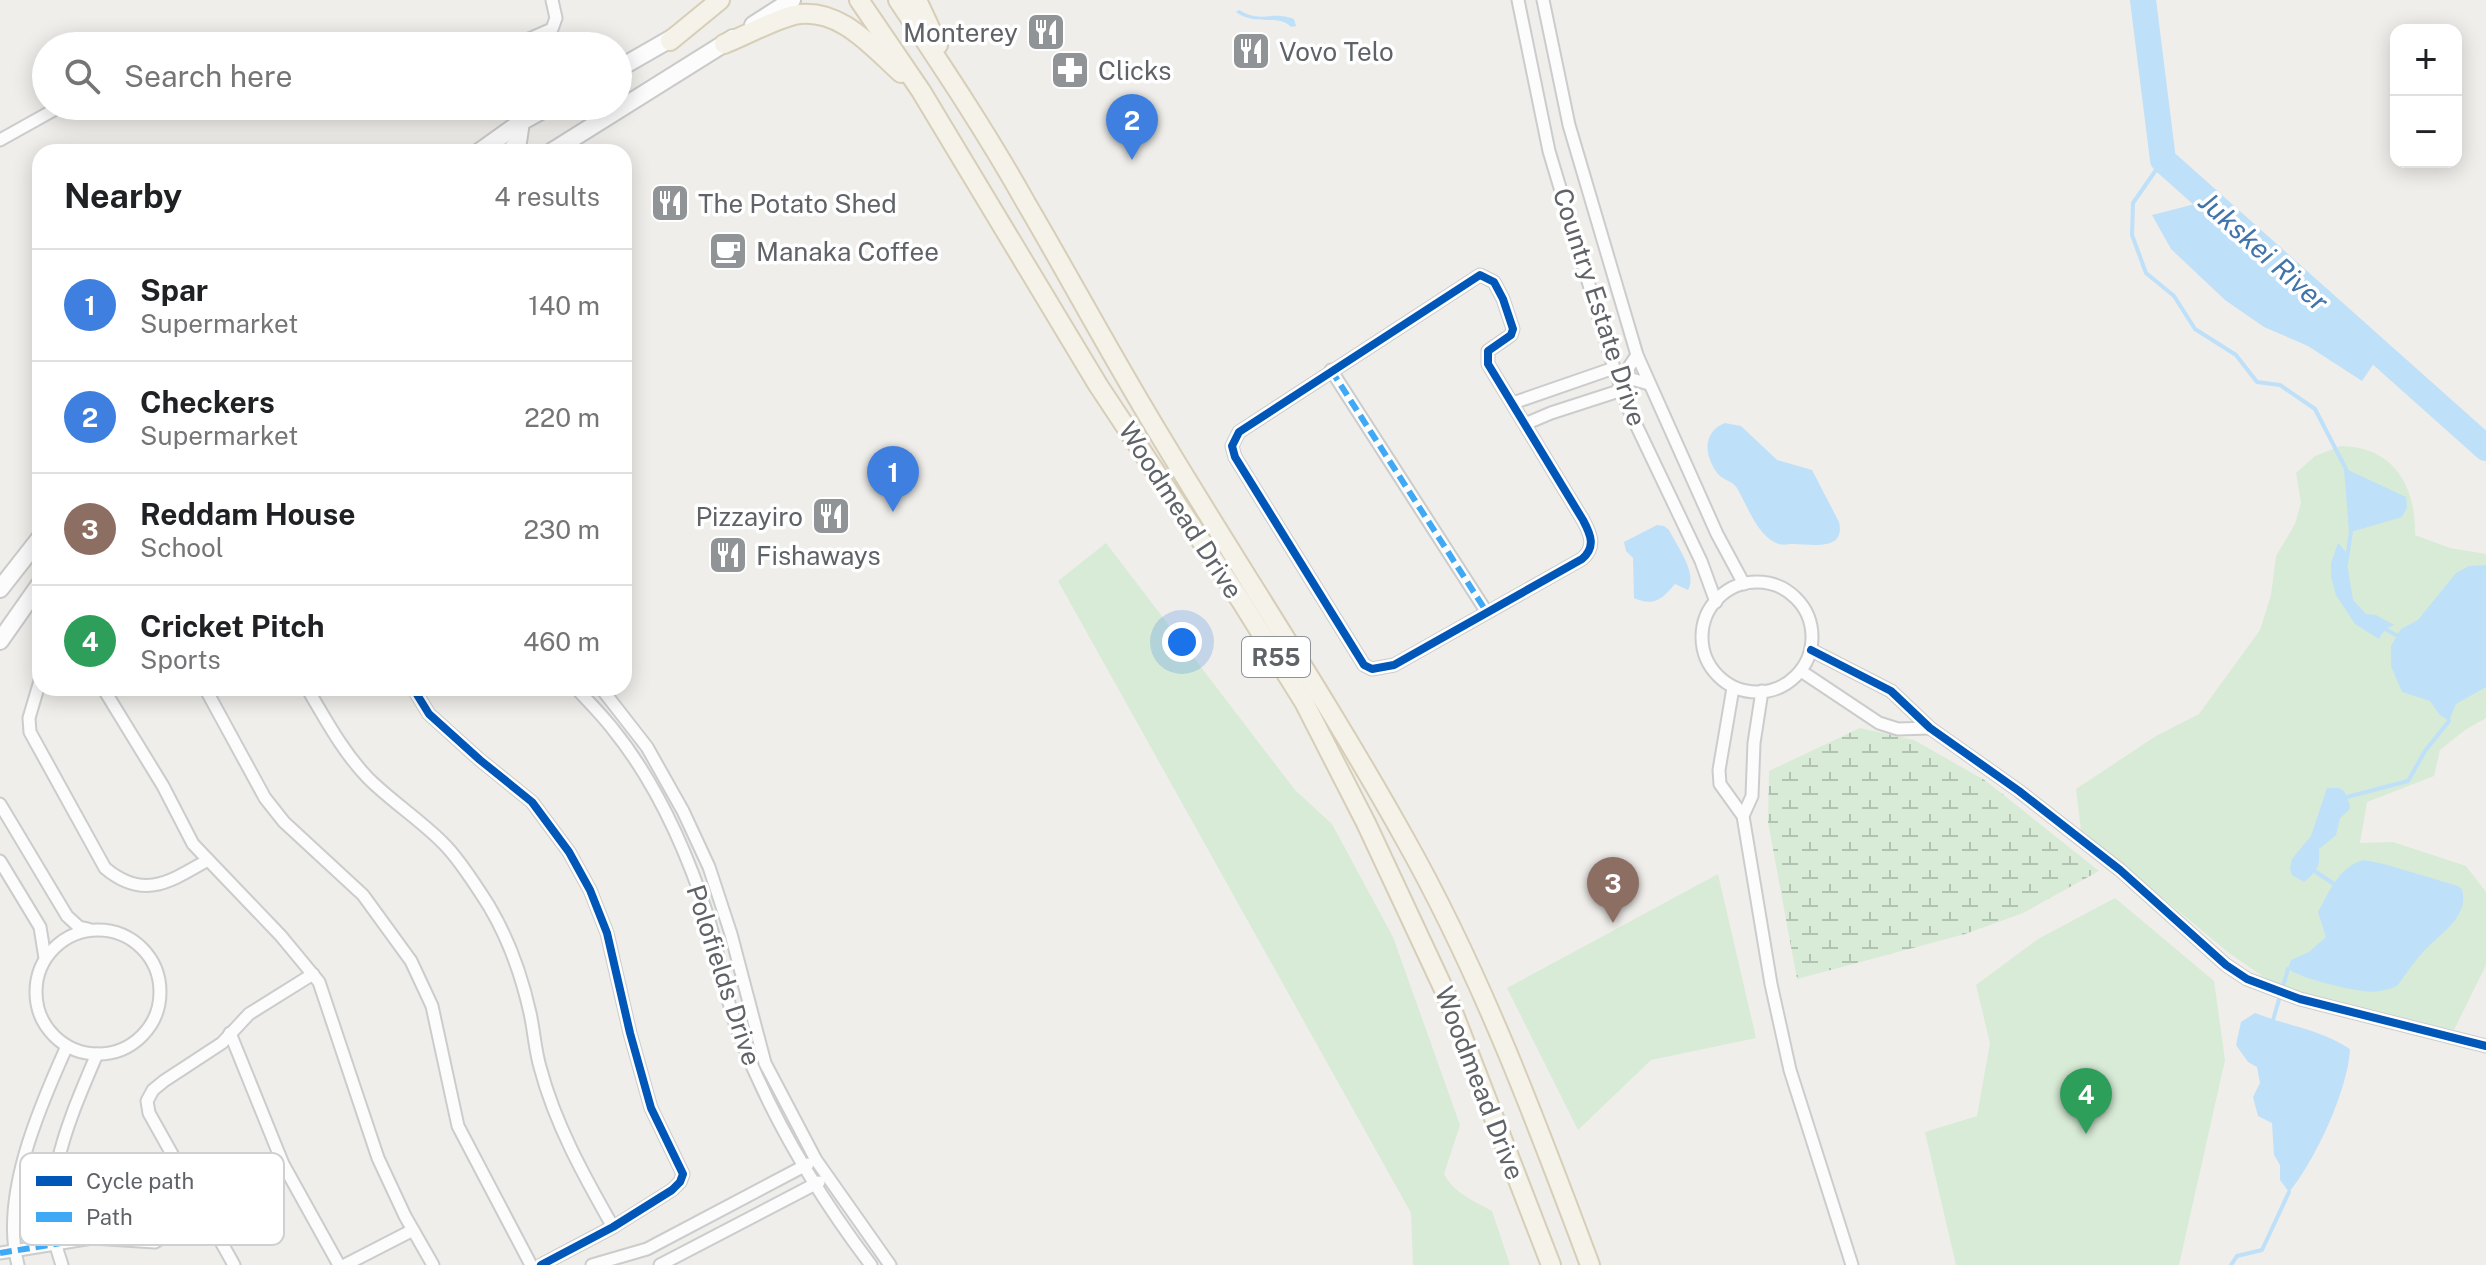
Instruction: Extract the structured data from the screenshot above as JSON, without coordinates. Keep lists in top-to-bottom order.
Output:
{
  "streets": {
    "main road": ["Woodmead Drive", "R55"],
    "street": ["Country Estate Drive", "Polofields Drive"]
  },
  "water": ["Jukskei River"],
  "places": {
    "restaurant": [
      "Monterey",
      "Vovo Telo",
      "The Potato Shed",
      "Pizzayiro",
      "Fishaways"
    ],
    "pharmacy": ["Clicks"],
    "cafe": ["Manaka Coffee"]
  },
  "legend": ["Cycle path", "Path"],
  "page": {
    "map_buttons": ["+", "−"],
    "search": "Search here",
    "pins": [
      "2",
      "1",
      "3",
      "4"
    ],
    "heading": ["Nearby", "4 results"],
    "list": [
      {
        "mark": "1",
        "name": "Spar",
        "note": "Supermarket",
        "value": "140 m"
      },
      {
        "mark": "2",
        "name": "Checkers",
        "note": "Supermarket",
        "value": "220 m"
      },
      {
        "mark": "3",
        "name": "Reddam House",
        "note": "School",
        "value": "230 m"
      },
      {
        "mark": "4",
        "name": "Cricket Pitch",
        "note": "Sports",
        "value": "460 m"
      }
    ]
  }
}
